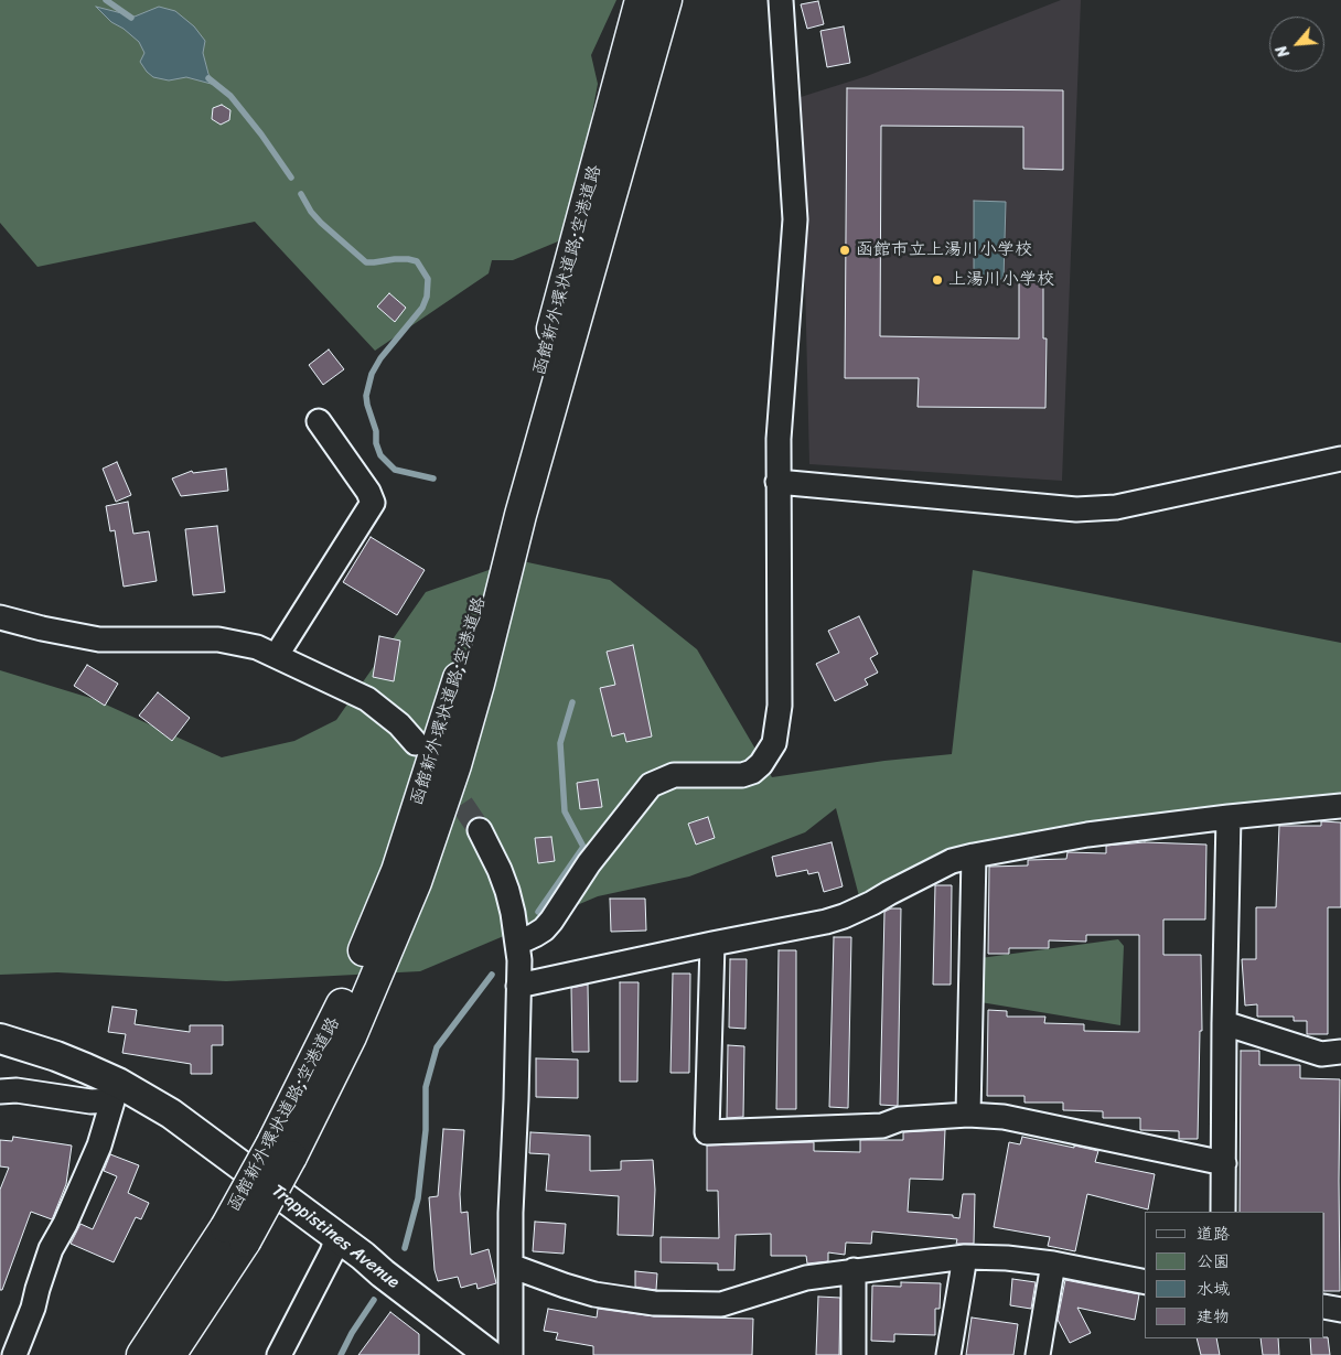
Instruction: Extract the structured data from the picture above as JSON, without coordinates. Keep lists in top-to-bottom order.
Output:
{
  "streets": {
    "highway": ["函館新外環状道路;空港道路"],
    "main road": ["Trappistines Avenue"]
  },
  "places": ["函館市立上湯川小学校", "上湯川小学校"],
  "legend": [
    "道路",
    "公園",
    "水域",
    "建物"
  ],
  "north": "bottom left"
}
